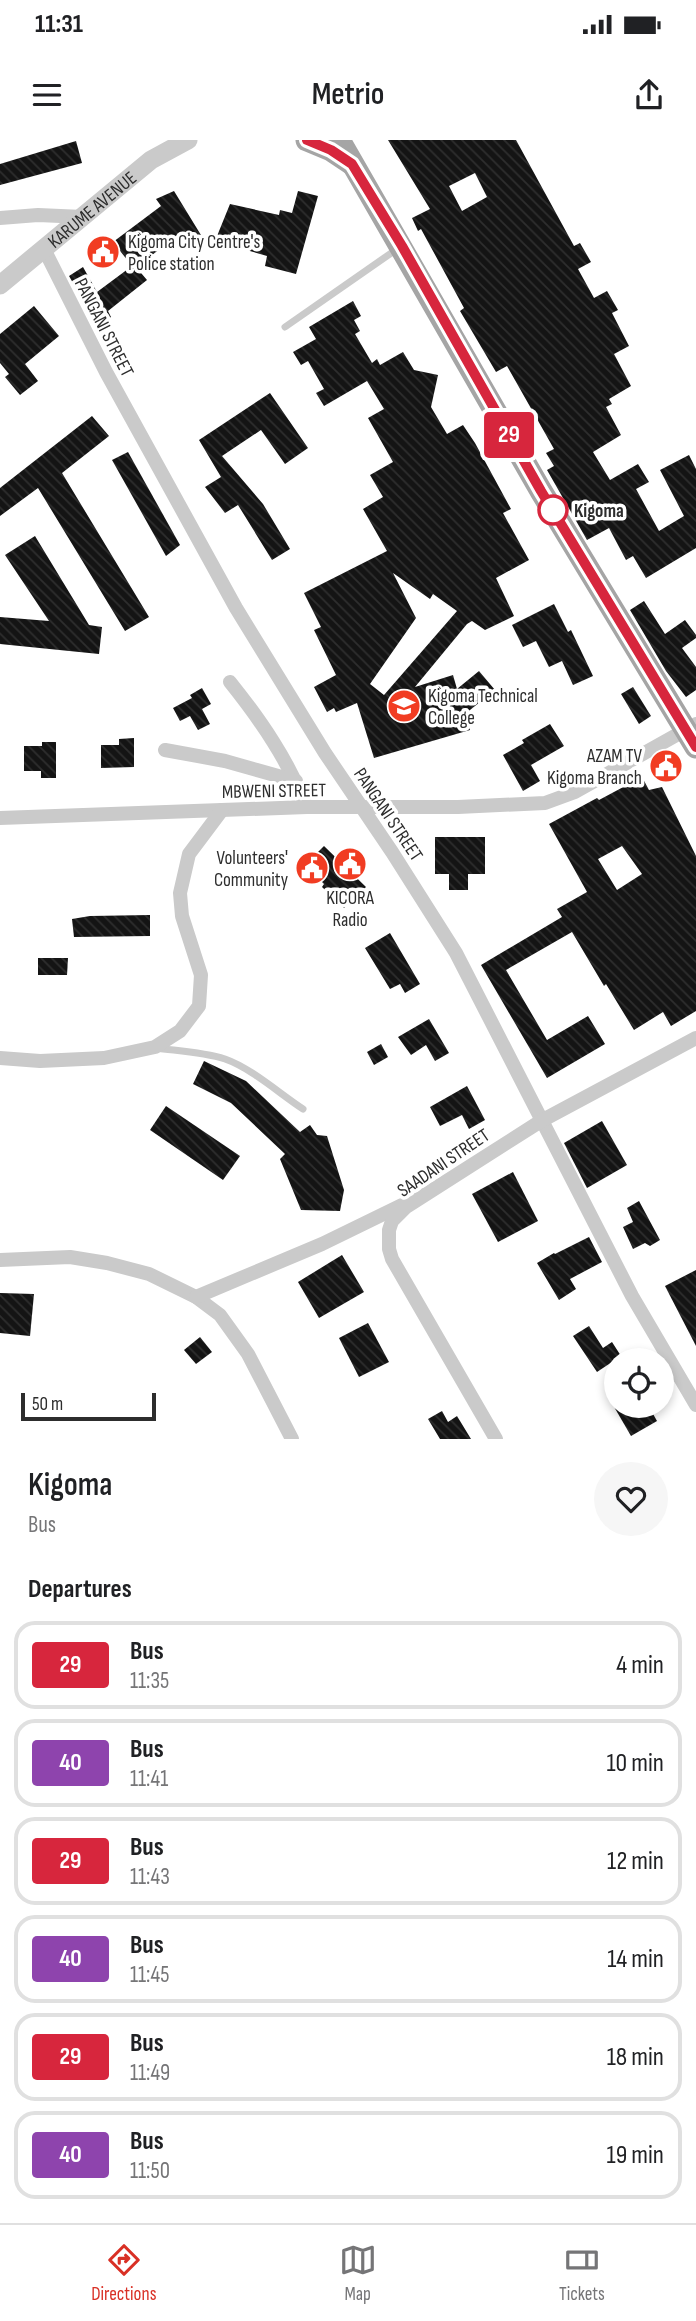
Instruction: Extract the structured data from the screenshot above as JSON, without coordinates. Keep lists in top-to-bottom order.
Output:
{
  "streets": {
    "street": [
      "KARUME AVENUE",
      "PANGANI STREET",
      "MBWENI STREET",
      "SAADANI STREET"
    ]
  },
  "crossings": [
    ["KARUME AVENUE", "PANGANI STREET"],
    ["PANGANI STREET", "MBWENI STREET"],
    ["PANGANI STREET", "SAADANI STREET"]
  ],
  "places": {
    "public building": [
      "Kigoma City Centre's Police station",
      "AZAM TV Kigoma Branch",
      "KICORA Radio",
      "Volunteers' Community"
    ],
    "other": ["Kigoma"],
    "school or university": ["Kigoma Technical College"]
  },
  "lines": ["bus line 29"],
  "scale_bar": "50 m",
  "page": {
    "status": "11:31",
    "header": "Metrio",
    "on_map": "29",
    "scale": "50 m",
    "heading": [
      ["Kigoma", "Bus"],
      "Departures"
    ],
    "list": [
      {
        "mark": "29",
        "name": "Bus",
        "note": "11:35",
        "value": "4 min"
      },
      {
        "mark": "40",
        "name": "Bus",
        "note": "11:41",
        "value": "10 min"
      },
      {
        "mark": "29",
        "name": "Bus",
        "note": "11:43",
        "value": "12 min"
      },
      {
        "mark": "40",
        "name": "Bus",
        "note": "11:45",
        "value": "14 min"
      },
      {
        "mark": "29",
        "name": "Bus",
        "note": "11:49",
        "value": "18 min"
      },
      {
        "mark": "40",
        "name": "Bus",
        "note": "11:50",
        "value": "19 min"
      }
    ],
    "tabs": ["Directions", "Map", "Tickets"]
  }
}
